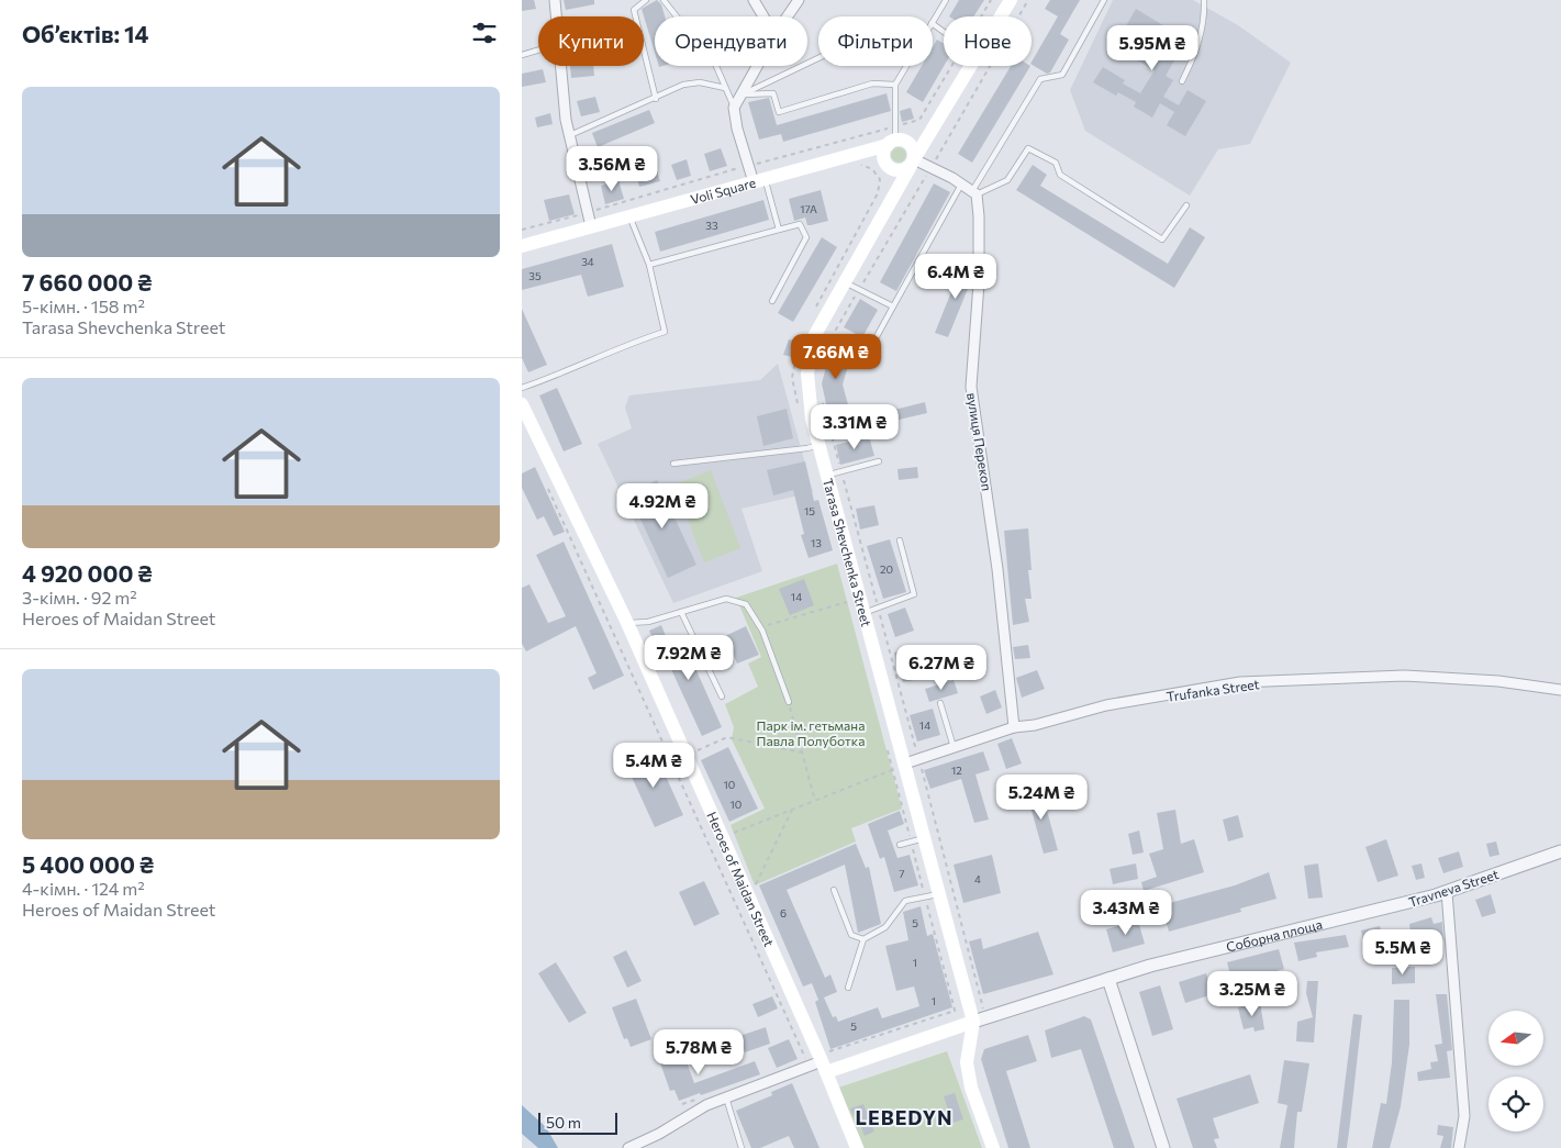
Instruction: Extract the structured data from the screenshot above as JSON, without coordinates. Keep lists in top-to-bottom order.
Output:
{
  "streets": {
    "main road": [
      "Voli Square",
      "Tarasa Shevchenka Street",
      "Heroes of Maidan Street",
      "Соборна площа"
    ],
    "street": ["вулиця Перекоп", "Trufanka Street", "Travneva Street"]
  },
  "crossings": [
    ["Voli Square", "Tarasa Shevchenka Street"],
    ["вулиця Перекоп", "Trufanka Street"],
    ["Tarasa Shevchenka Street", "Trufanka Street"],
    ["Tarasa Shevchenka Street", "Соборна площа"],
    ["Heroes of Maidan Street", "Соборна площа"],
    ["Travneva Street", "Соборна площа"]
  ],
  "districts": ["LEBEDYN"],
  "parks": ["Парк ім. гетьмана Павла Полуботка"],
  "house_numbers": [
    "17А",
    "33",
    "34",
    "35",
    "15",
    "13",
    "20",
    "14",
    "14",
    "12",
    "10",
    "10",
    "7",
    "4",
    "6",
    "5",
    "1",
    "1",
    "5"
  ],
  "scale_bar": "50 m",
  "north": "left",
  "page": {
    "heading": "Об’єктів: 14",
    "chip": [
      "Купити",
      "Орендувати",
      "Фільтри",
      "Нове"
    ],
    "price": [
      "5.95M ₴",
      "3.56M ₴",
      "6.4M ₴",
      "7.66M ₴",
      "3.31M ₴",
      "4.92M ₴",
      "7.92M ₴",
      "6.27M ₴",
      "5.4M ₴",
      "5.24M ₴",
      "3.43M ₴",
      "5.5M ₴",
      "3.25M ₴",
      "5.78M ₴"
    ],
    "list": [
      {
        "name": "7 660 000 ₴",
        "note": "5-кімн. · 158 m² · Tarasa Shevchenka Street"
      },
      {
        "name": "4 920 000 ₴",
        "note": "3-кімн. · 92 m² · Heroes of Maidan Street"
      },
      {
        "name": "5 400 000 ₴",
        "note": "4-кімн. · 124 m² · Heroes of Maidan Street"
      }
    ],
    "scale": "50 m"
  }
}
